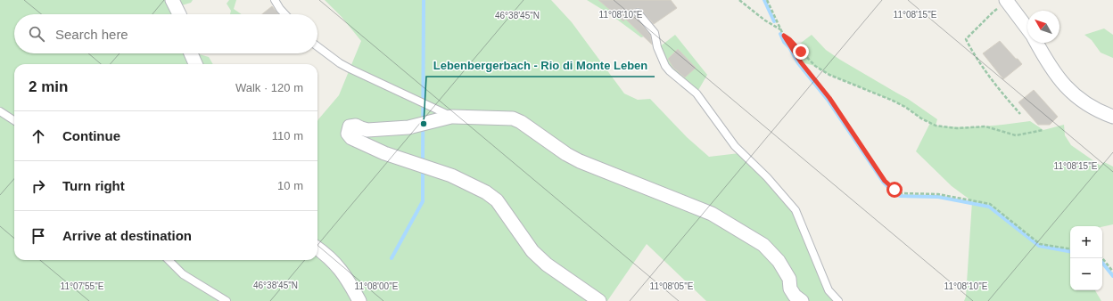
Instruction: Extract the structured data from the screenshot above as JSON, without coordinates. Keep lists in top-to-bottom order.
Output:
{
  "places": ["Lebenbergerbach - Rio di Monte Leben"],
  "north": "top left",
  "page": {
    "search": "Search here",
    "heading": ["2 min", "Walk · 120 m"],
    "list": [
      ["Continue", "110 m"],
      ["Turn right", "10 m"],
      "Arrive at destination"
    ],
    "map_buttons": ["+", "−"]
  },
  "coordinates": [
    "11°08'10\"E",
    "11°08'15\"E",
    "46°38'45\"N",
    "11°07'55\"E",
    "11°08'00\"E",
    "11°08'05\"E"
  ]
}
